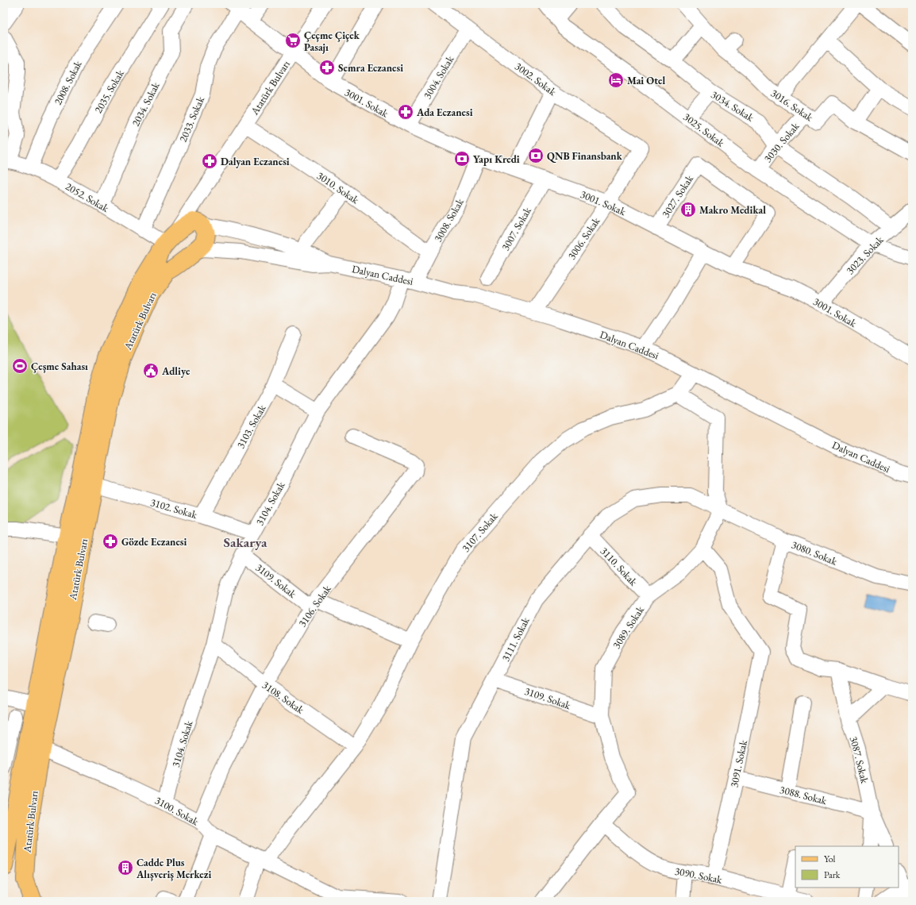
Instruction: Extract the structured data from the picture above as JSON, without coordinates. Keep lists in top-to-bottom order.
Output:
{
  "streets": {
    "main road": ["Atatürk Bulvarı"],
    "street": [
      "3004. Sokak",
      "3002. Sokak",
      "2008. Sokak",
      "2035. Sokak",
      "3001. Sokak",
      "2034. Sokak",
      "3016. Sokak",
      "3034. Sokak",
      "2033. Sokak",
      "3025. Sokak",
      "3030. Sokak",
      "3010. Sokak",
      "3027. Sokak",
      "2052. Sokak",
      "3008. Sokak",
      "3007. Sokak",
      "3006. Sokak",
      "3023. Sokak",
      "Dalyan Caddesi",
      "3103. Sokak",
      "3104. Sokak",
      "3102. Sokak",
      "3107. Sokak",
      "3080. Sokak",
      "3110. Sokak",
      "3109. Sokak",
      "3106. Sokak",
      "3089. Sokak",
      "3111. Sokak",
      "3108. Sokak",
      "3087. Sokak",
      "3091. Sokak",
      "3088. Sokak",
      "3100. Sokak",
      "3090. Sokak"
    ]
  },
  "crossings": [
    ["3004. Sokak", "3002. Sokak"],
    ["3004. Sokak", "3001. Sokak"],
    ["3002. Sokak", "3006. Sokak"],
    ["2008. Sokak", "2052. Sokak"],
    ["Atatürk Bulvarı", "3001. Sokak"],
    ["Atatürk Bulvarı", "3010. Sokak"],
    ["Atatürk Bulvarı", "2052. Sokak"],
    ["Atatürk Bulvarı", "3102. Sokak"],
    ["Atatürk Bulvarı", "3100. Sokak"],
    ["2035. Sokak", "2052. Sokak"],
    ["3001. Sokak", "2033. Sokak"],
    ["3001. Sokak", "3027. Sokak"],
    ["3001. Sokak", "3008. Sokak"],
    ["3001. Sokak", "3007. Sokak"],
    ["3001. Sokak", "3006. Sokak"],
    ["3001. Sokak", "3023. Sokak"],
    ["2034. Sokak", "2052. Sokak"],
    ["3016. Sokak", "3030. Sokak"],
    ["3034. Sokak", "3030. Sokak"],
    ["3034. Sokak", "3023. Sokak"],
    ["2033. Sokak", "2052. Sokak"],
    ["3025. Sokak", "3030. Sokak"],
    ["3025. Sokak", "3023. Sokak"],
    ["3010. Sokak", "3008. Sokak"],
    ["3008. Sokak", "Dalyan Caddesi"],
    ["3008. Sokak", "3104. Sokak"],
    ["3006. Sokak", "Dalyan Caddesi"],
    ["Dalyan Caddesi", "3104. Sokak"],
    ["3103. Sokak", "3102. Sokak"],
    ["3104. Sokak", "3102. Sokak"],
    ["3104. Sokak", "3109. Sokak"],
    ["3104. Sokak", "3108. Sokak"],
    ["3104. Sokak", "3100. Sokak"],
    ["3107. Sokak", "3109. Sokak"],
    ["3107. Sokak", "3108. Sokak"],
    ["3107. Sokak", "3100. Sokak"],
    ["3080. Sokak", "3089. Sokak"],
    ["3080. Sokak", "3111. Sokak"],
    ["3110. Sokak", "3089. Sokak"],
    ["3110. Sokak", "3111. Sokak"],
    ["3109. Sokak", "3106. Sokak"],
    ["3109. Sokak", "3089. Sokak"],
    ["3109. Sokak", "3111. Sokak"],
    ["3106. Sokak", "3108. Sokak"],
    ["3106. Sokak", "3100. Sokak"],
    ["3089. Sokak", "3111. Sokak"],
    ["3089. Sokak", "3091. Sokak"],
    ["3089. Sokak", "3090. Sokak"],
    ["3087. Sokak", "3088. Sokak"],
    ["3091. Sokak", "3088. Sokak"],
    ["3091. Sokak", "3090. Sokak"]
  ],
  "districts": ["Sakarya"],
  "places": {
    "supermarket": ["Çeçme Çiçek Pasajı"],
    "pharmacy": [
      "Semra Eczanesi",
      "Ada Eczanesi",
      "Dalyan Eczanesi",
      "Gözde Eczanesi"
    ],
    "hotel": ["Mai Otel"],
    "bank": ["QNB Finansbank", "Yapı Kredi"],
    "building": ["Makro Medikal", "Cadde Plus Alışveriş Merkezi"],
    "sports": ["Çeşme Sahası"],
    "public building": ["Adliye"]
  },
  "legend": ["Yol", "Park"]
}
